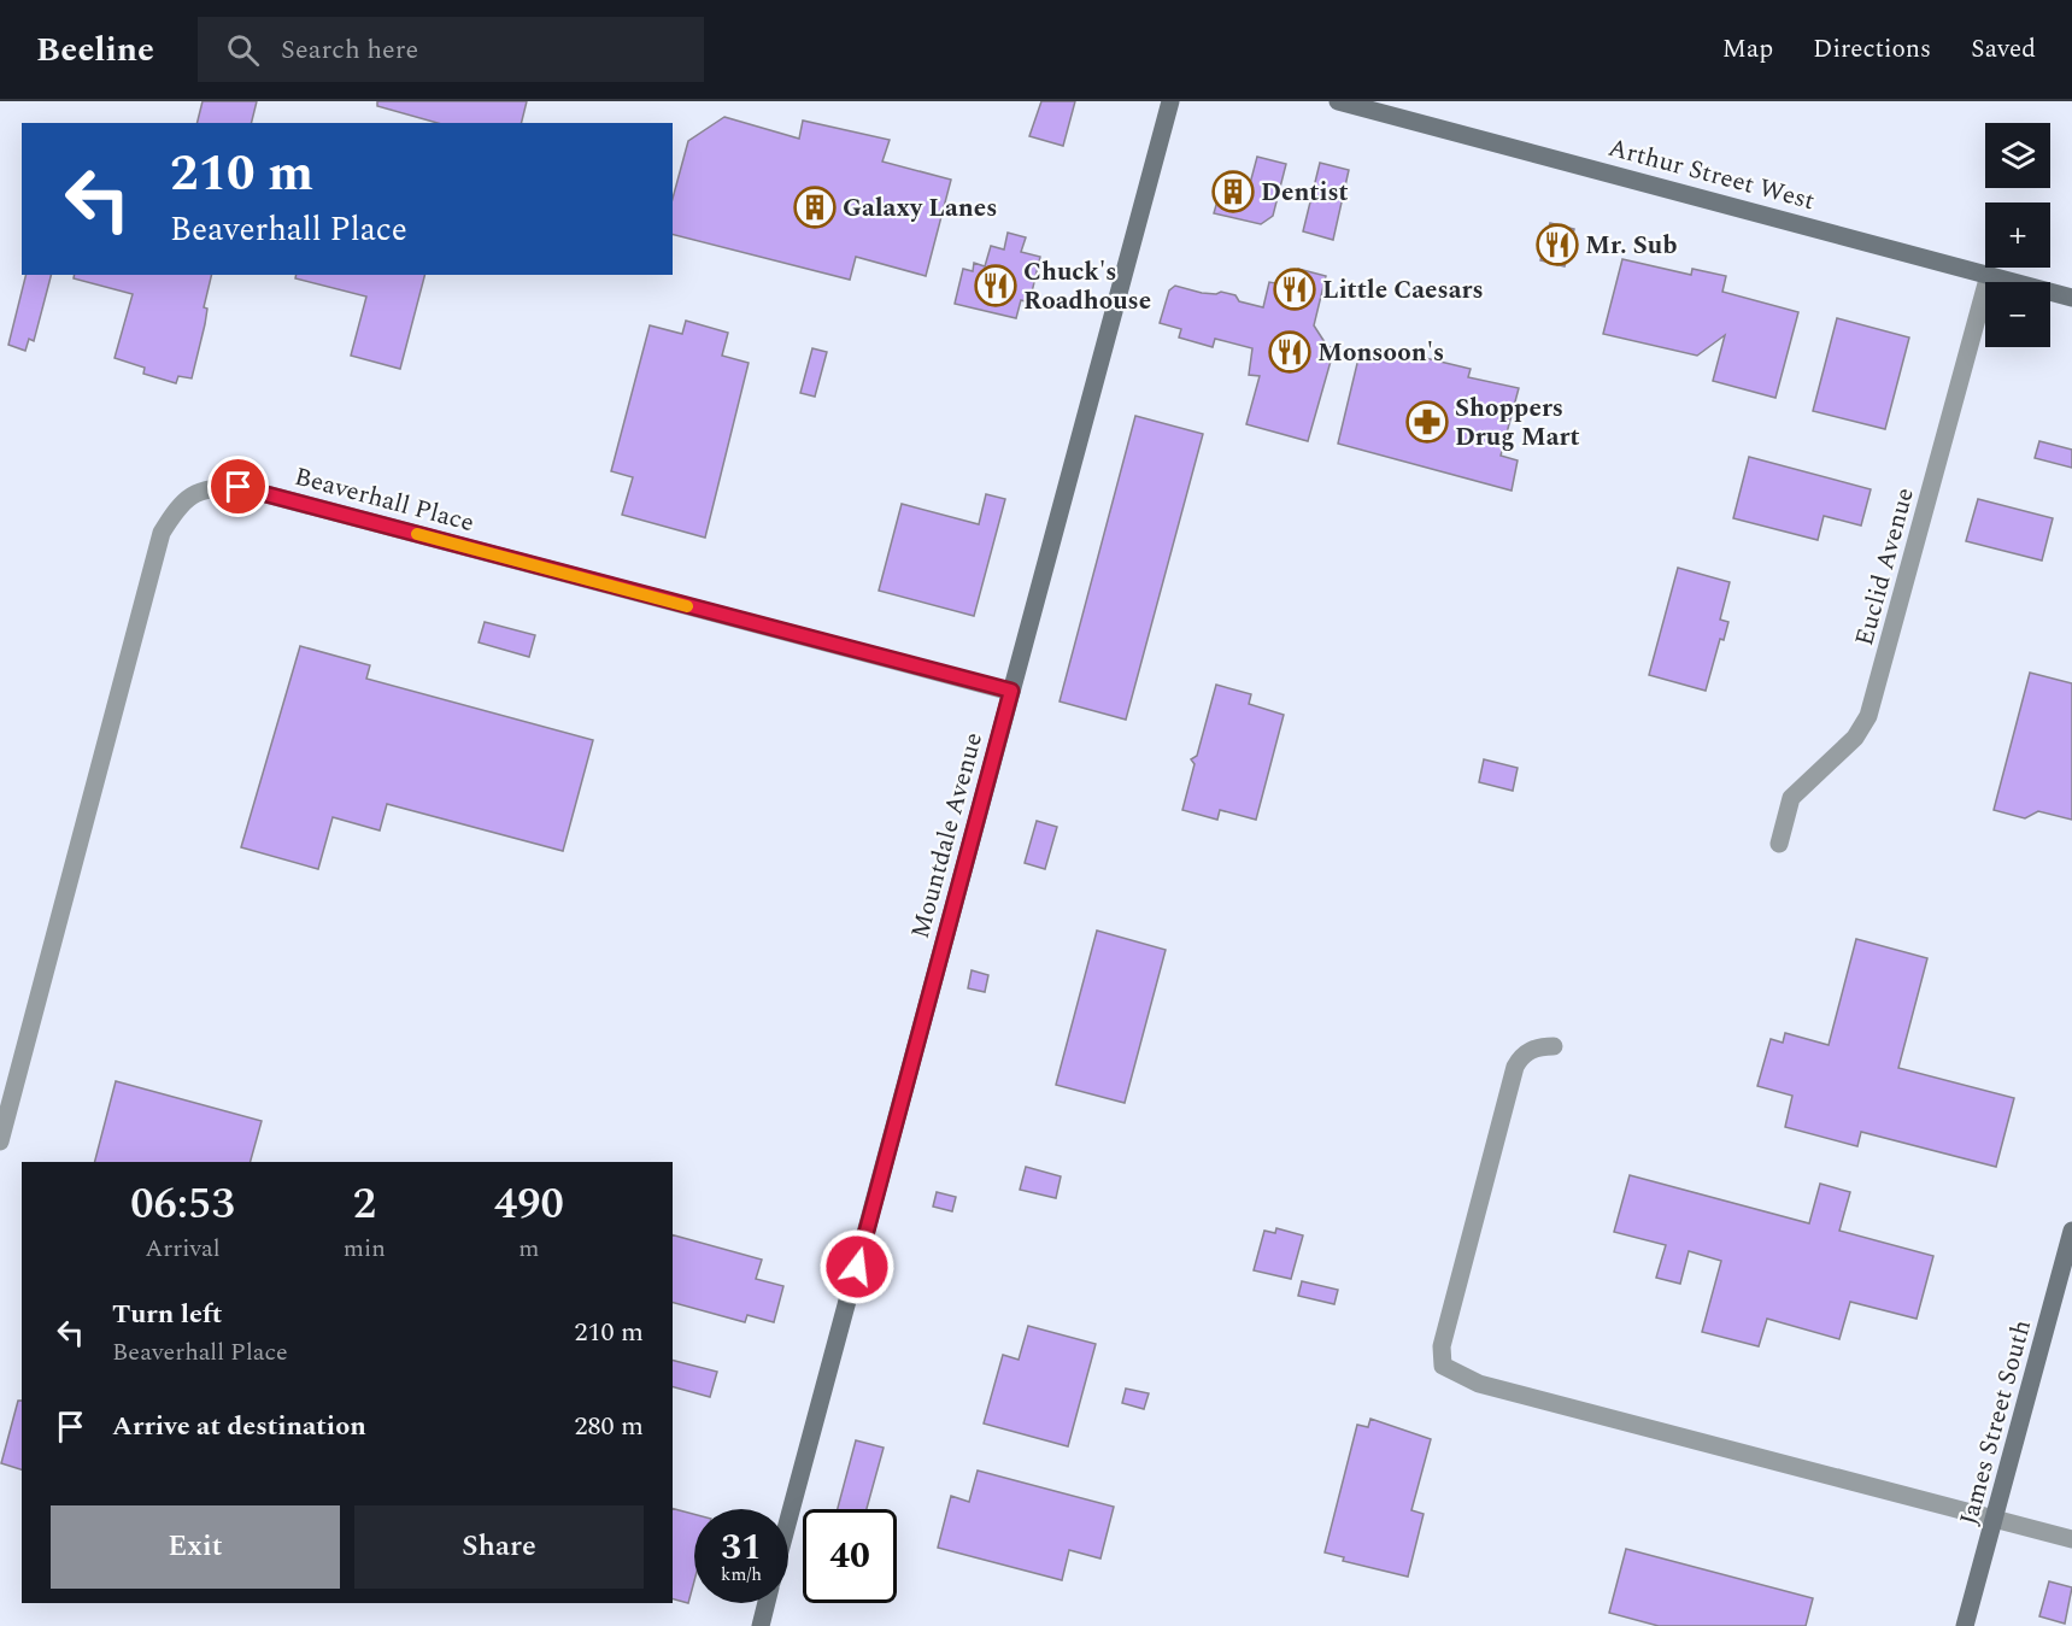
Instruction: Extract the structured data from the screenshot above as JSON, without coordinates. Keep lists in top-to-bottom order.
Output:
{
  "streets": {
    "street": [
      "Arthur Street West",
      "Beaverhall Place",
      "Euclid Avenue",
      "Mountdale Avenue",
      "James Street South"
    ]
  },
  "crossings": [
    ["Arthur Street West", "Euclid Avenue"],
    ["Beaverhall Place", "Mountdale Avenue"]
  ],
  "places": {
    "building": ["Dentist", "Galaxy Lanes"],
    "restaurant": [
      "Mr. Sub",
      "Chuck's Roadhouse",
      "Little Caesars",
      "Monsoon's"
    ],
    "pharmacy": ["Shoppers Drug Mart"]
  },
  "page": {
    "header": "Beeline",
    "search": "Search here",
    "nav": ["Map", "Directions", "Saved"],
    "map_buttons": ["+", "−"],
    "turn": ["210 m", "Beaverhall Place"],
    "eta": [
      "06:53",
      "Arrival",
      "2",
      "min",
      "490",
      "m"
    ],
    "list": [
      {
        "name": "Turn left",
        "note": "Beaverhall Place",
        "value": "210 m"
      },
      {
        "name": "Arrive at destination",
        "value": "280 m"
      }
    ],
    "buttons": ["Exit", "Share"],
    "speed": "31 km/h",
    "limit": "40"
  }
}
